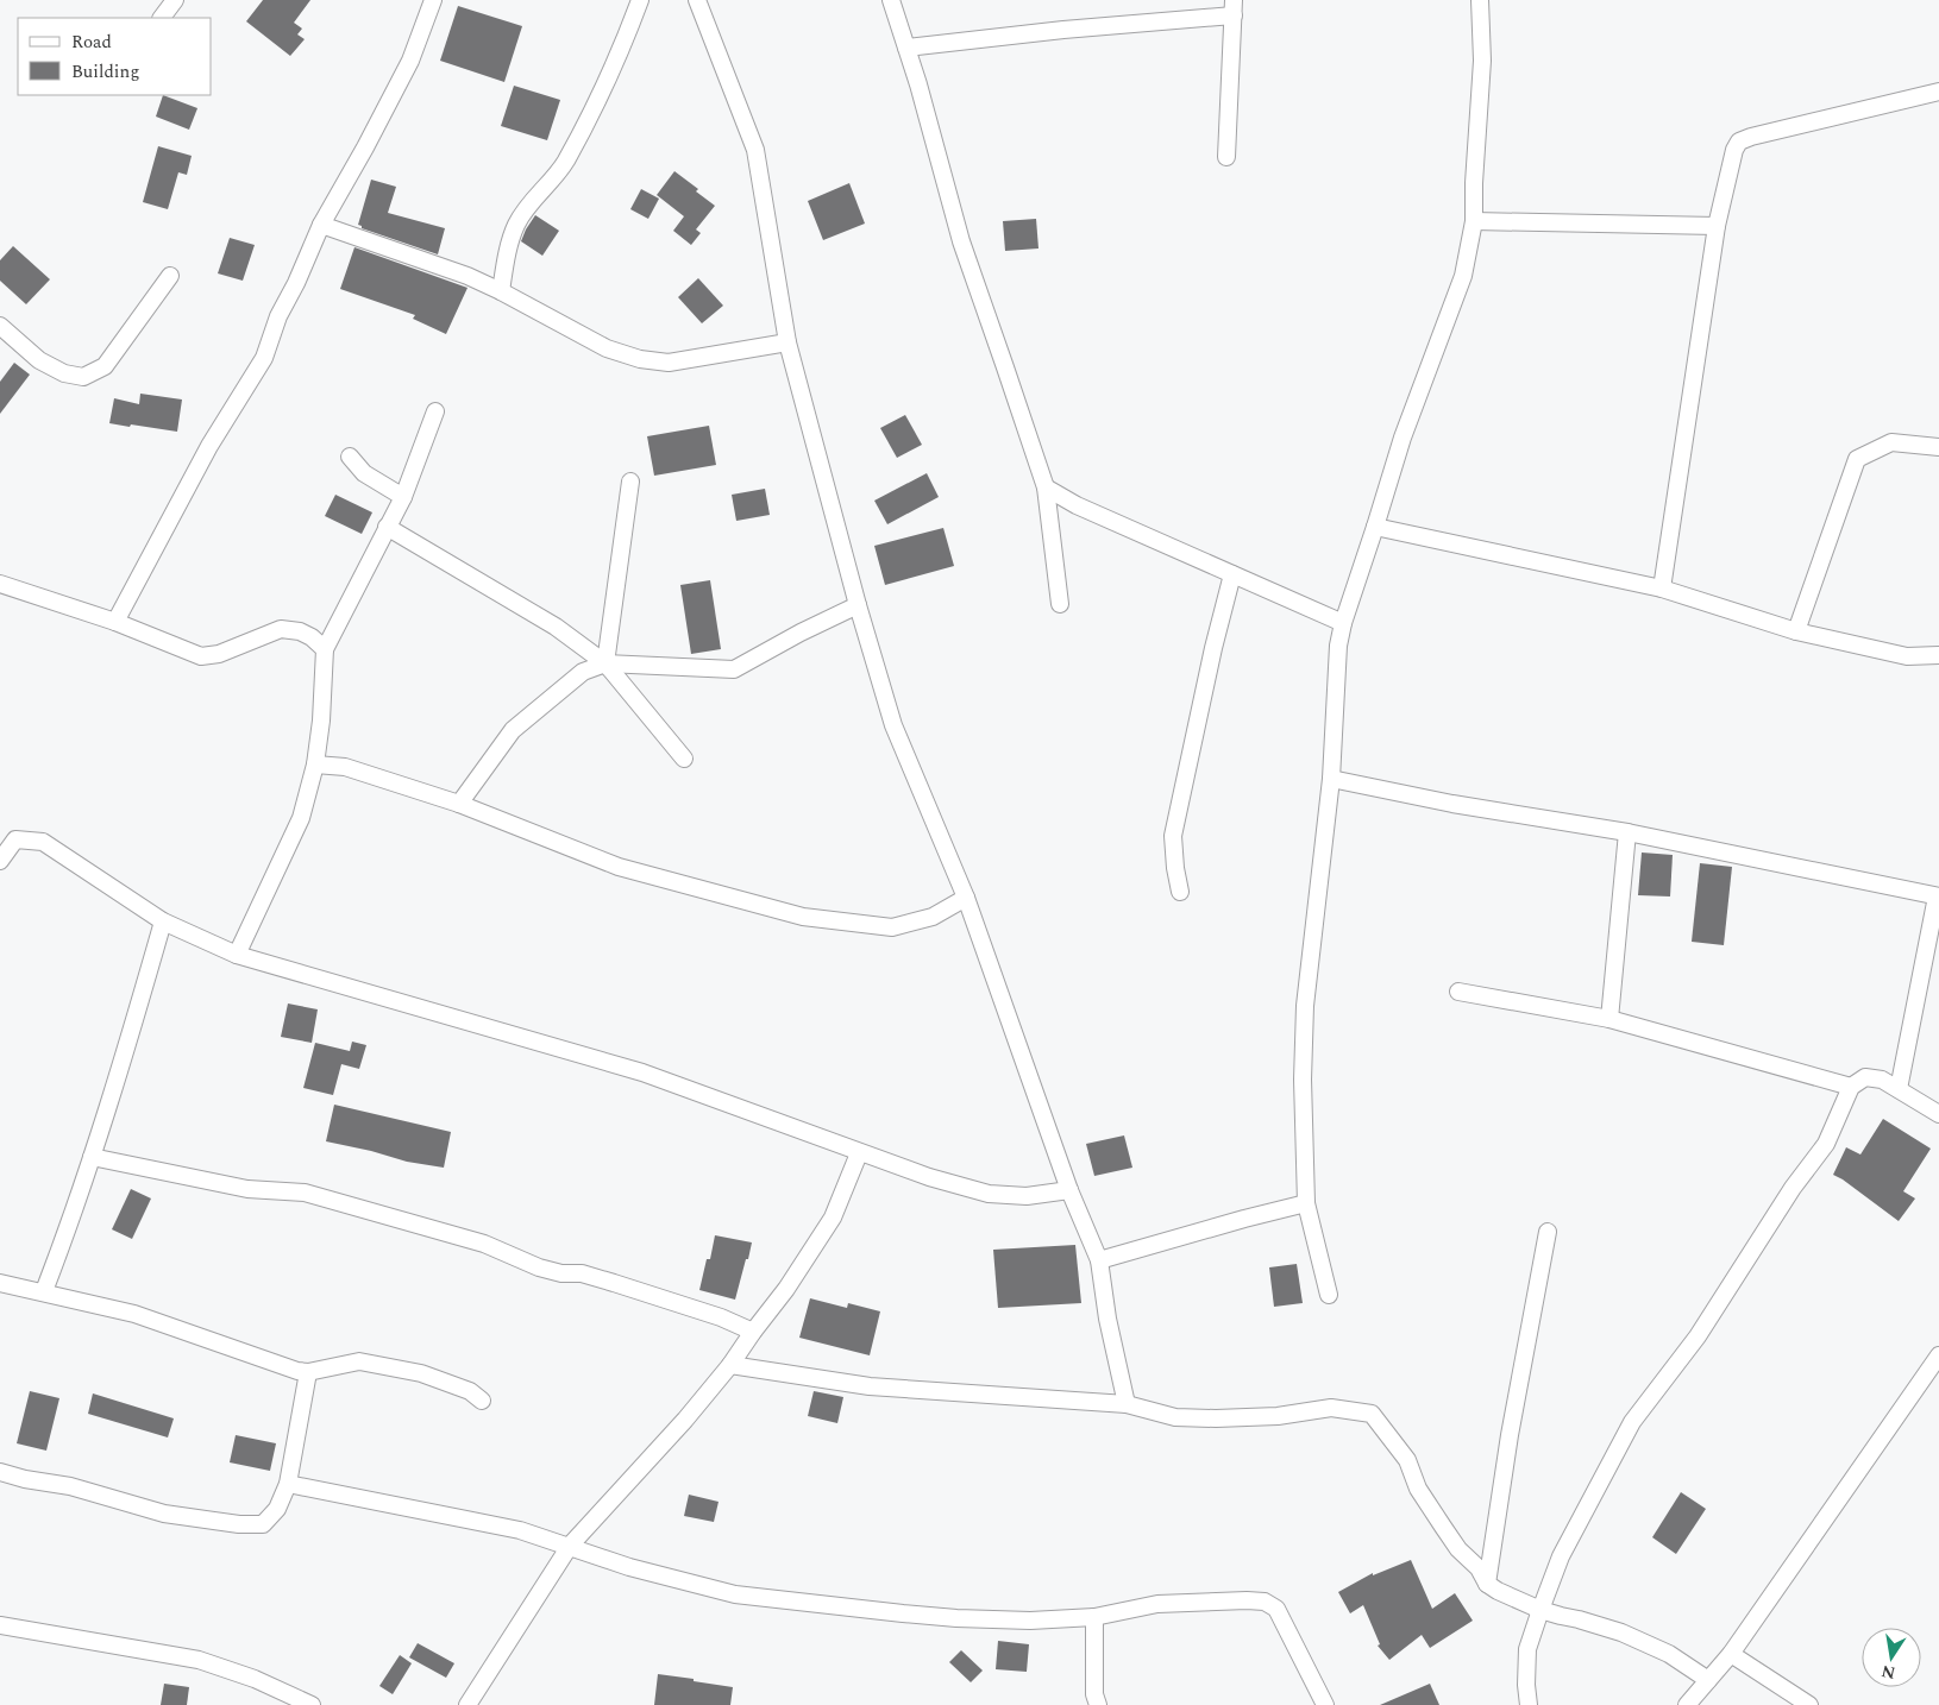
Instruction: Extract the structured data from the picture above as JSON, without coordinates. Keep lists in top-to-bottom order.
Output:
{
  "legend": ["Road", "Building"],
  "north": "bottom"
}
